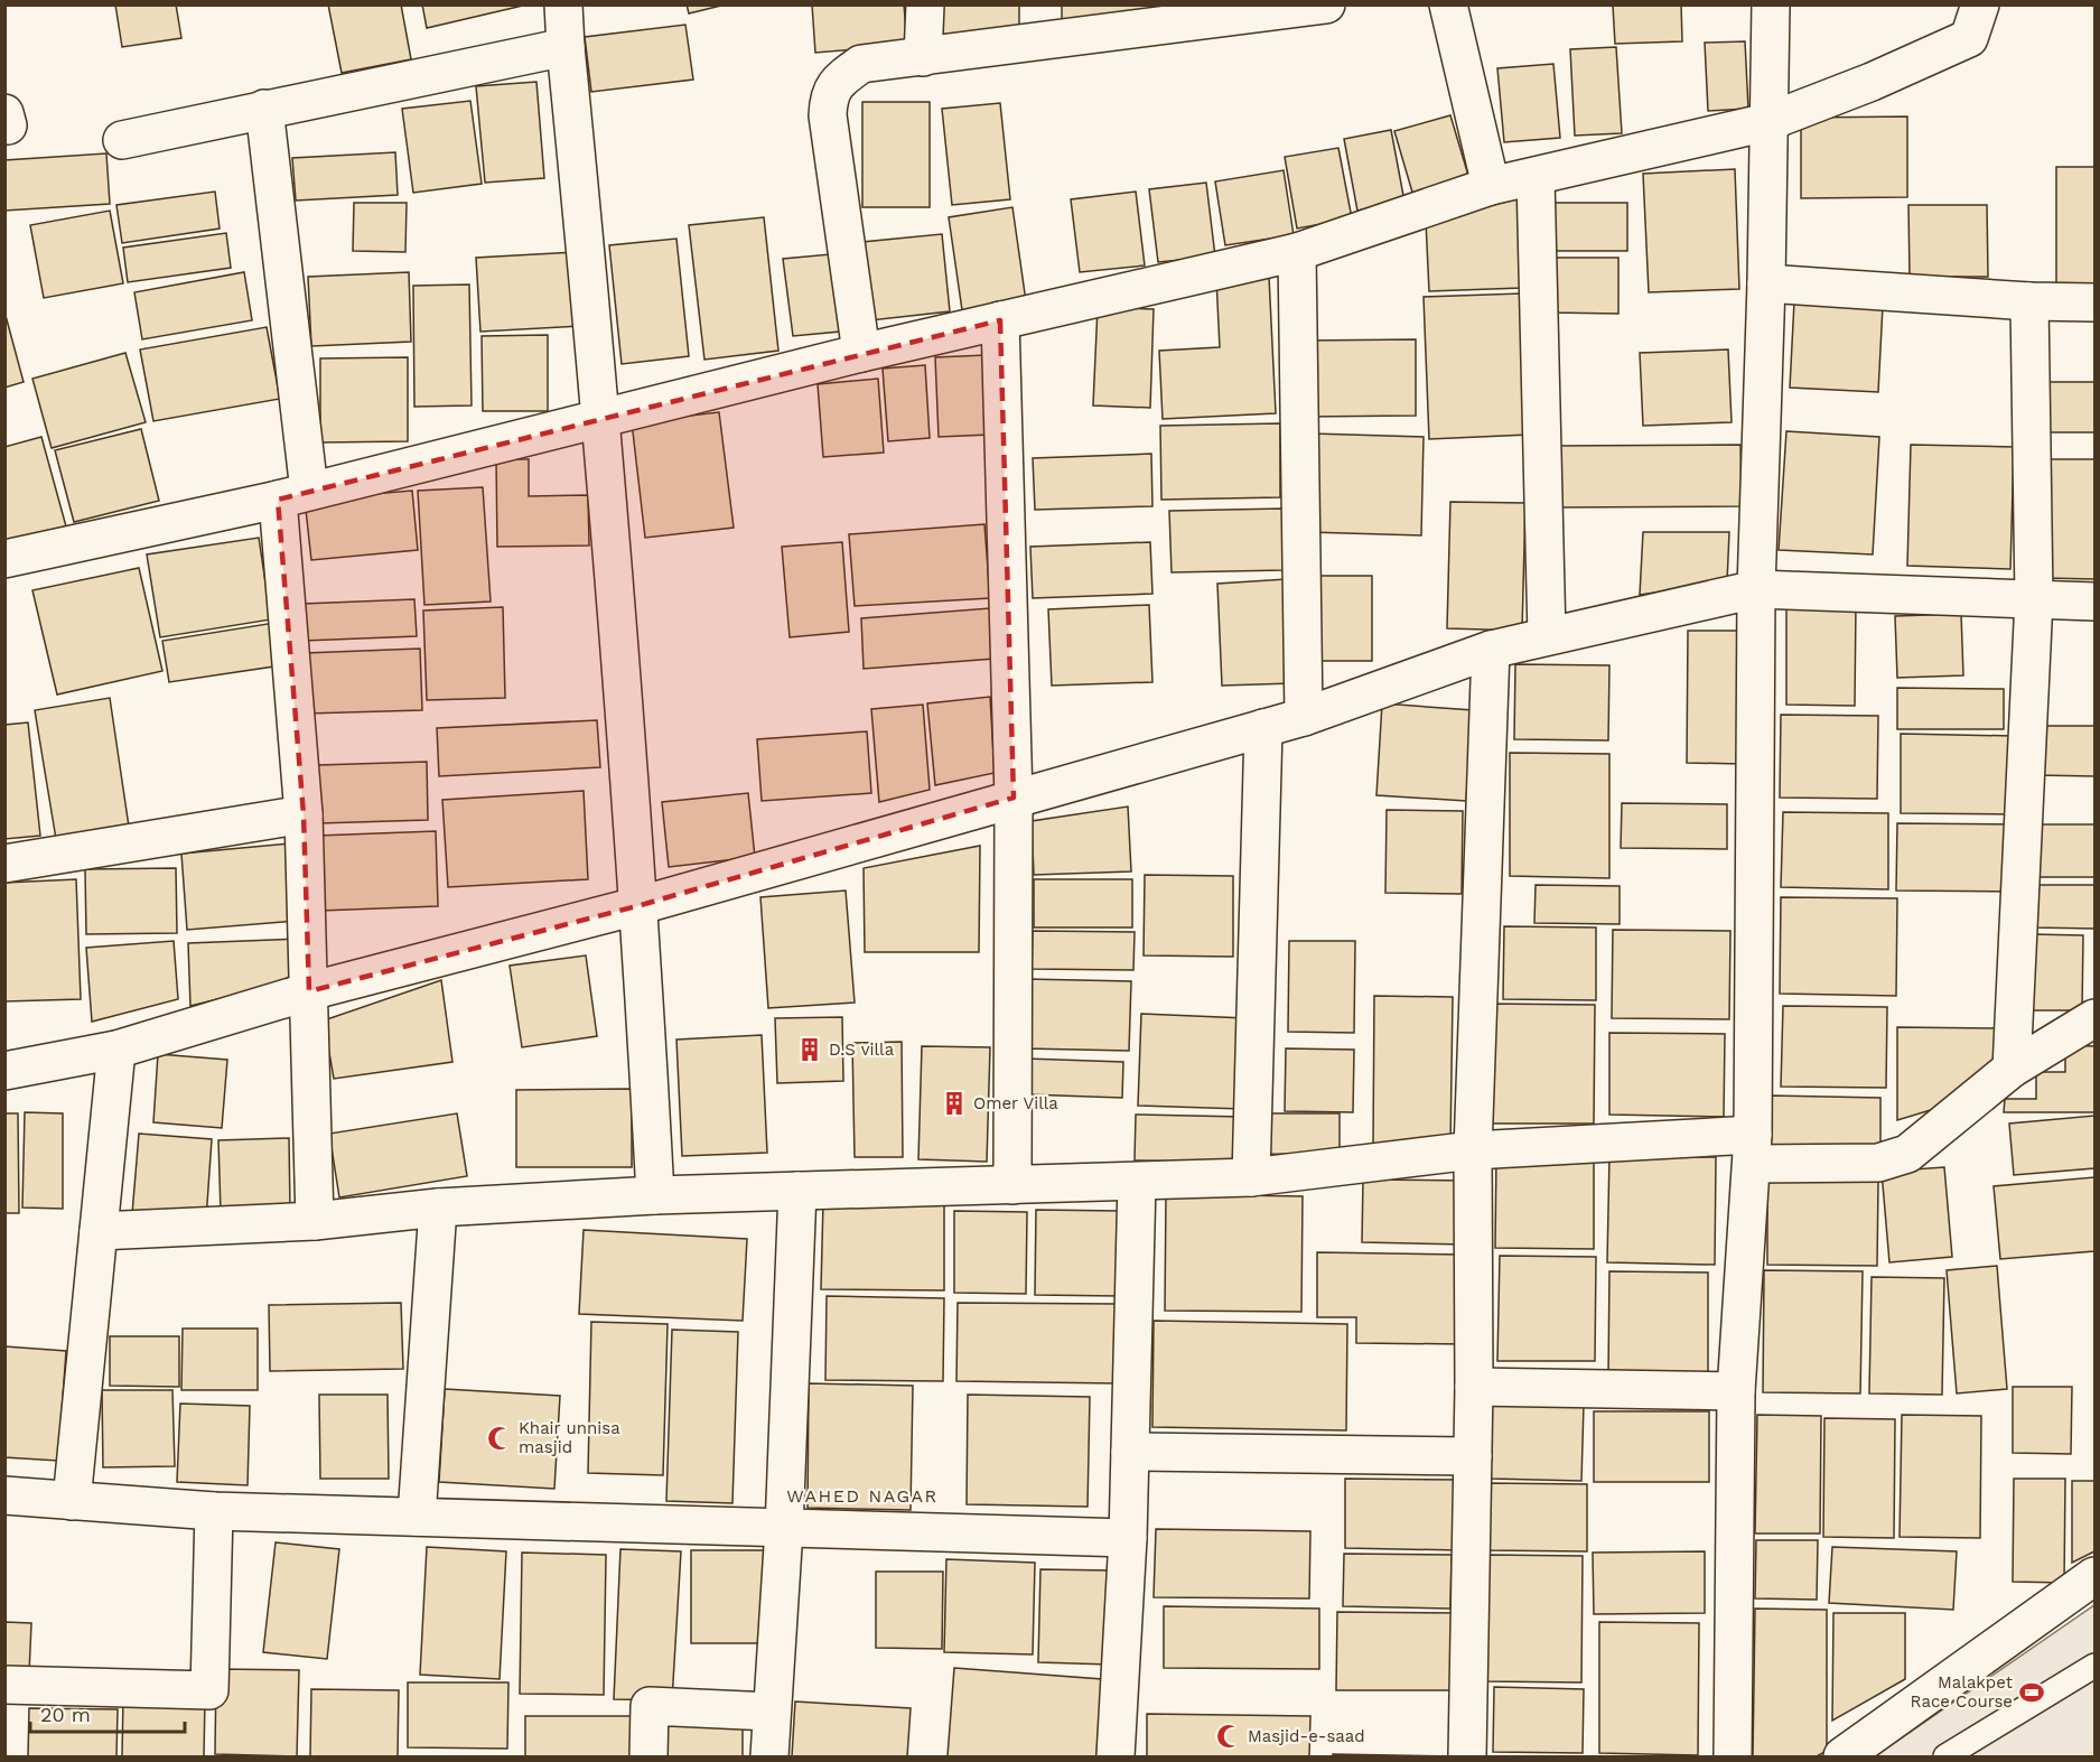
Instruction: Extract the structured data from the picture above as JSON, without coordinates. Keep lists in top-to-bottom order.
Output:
{
  "districts": ["WAHED NAGAR"],
  "places": {
    "building": ["D.S villa", "Omer Villa"],
    "mosque": ["Khair unnisa masjid", "Masjid-e-saad"],
    "sports": ["Malakpet Race Course"]
  },
  "scale_bar": "20 m"
}
